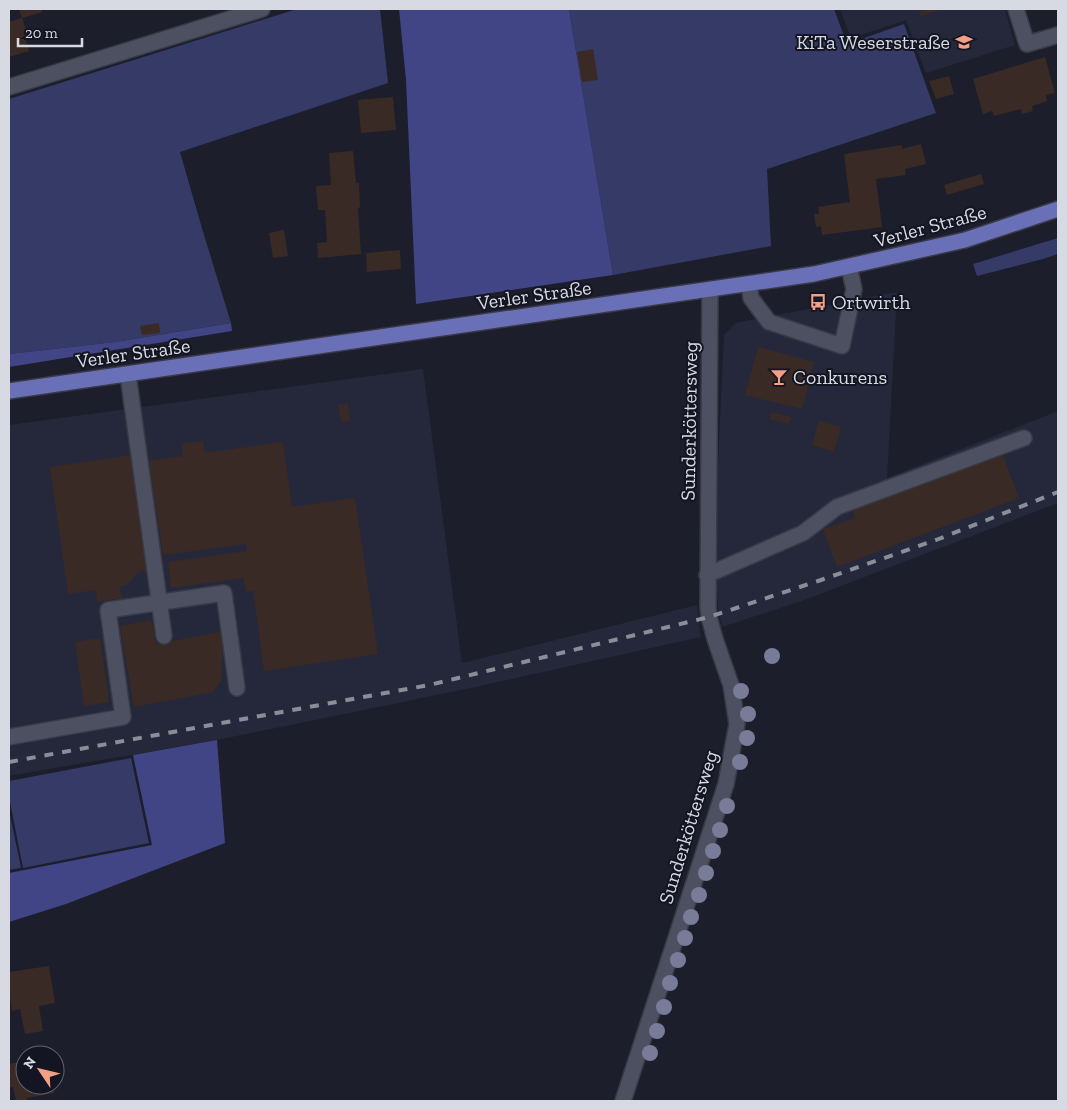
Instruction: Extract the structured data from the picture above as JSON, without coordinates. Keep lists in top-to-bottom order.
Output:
{
  "streets": {
    "main road": ["Verler Straße"],
    "street": ["Sunderköttersweg"]
  },
  "crossings": [
    ["Verler Straße", "Sunderköttersweg"]
  ],
  "places": {
    "school or university": ["KiTa Weserstraße"],
    "bus stop": ["Ortwirth"],
    "bar": ["Conkurens"]
  },
  "scale_bar": "20 m",
  "north": "top left"
}
